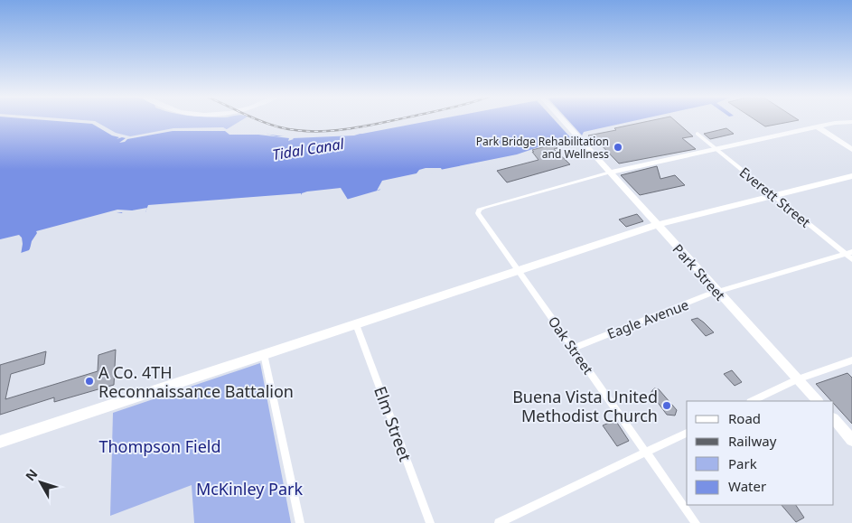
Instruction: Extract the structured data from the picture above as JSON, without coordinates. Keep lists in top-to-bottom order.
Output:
{
  "streets": {
    "street": [
      "Everett Street",
      "Park Street",
      "Eagle Avenue",
      "Oak Street",
      "Elm Street"
    ]
  },
  "crossings": [
    ["Everett Street", "Eagle Avenue"],
    ["Park Street", "Eagle Avenue"],
    ["Park Street", "Oak Street"],
    ["Eagle Avenue", "Oak Street"]
  ],
  "water": ["Tidal Canal"],
  "parks": ["Thompson Field", "McKinley Park"],
  "places": ["Park Bridge Rehabilitation and Wellness", "A Co. 4TH Reconnaissance Battalion", "Buena Vista United Methodist Church"],
  "legend": [
    "Road",
    "Railway",
    "Park",
    "Water"
  ],
  "north": "top left"
}
